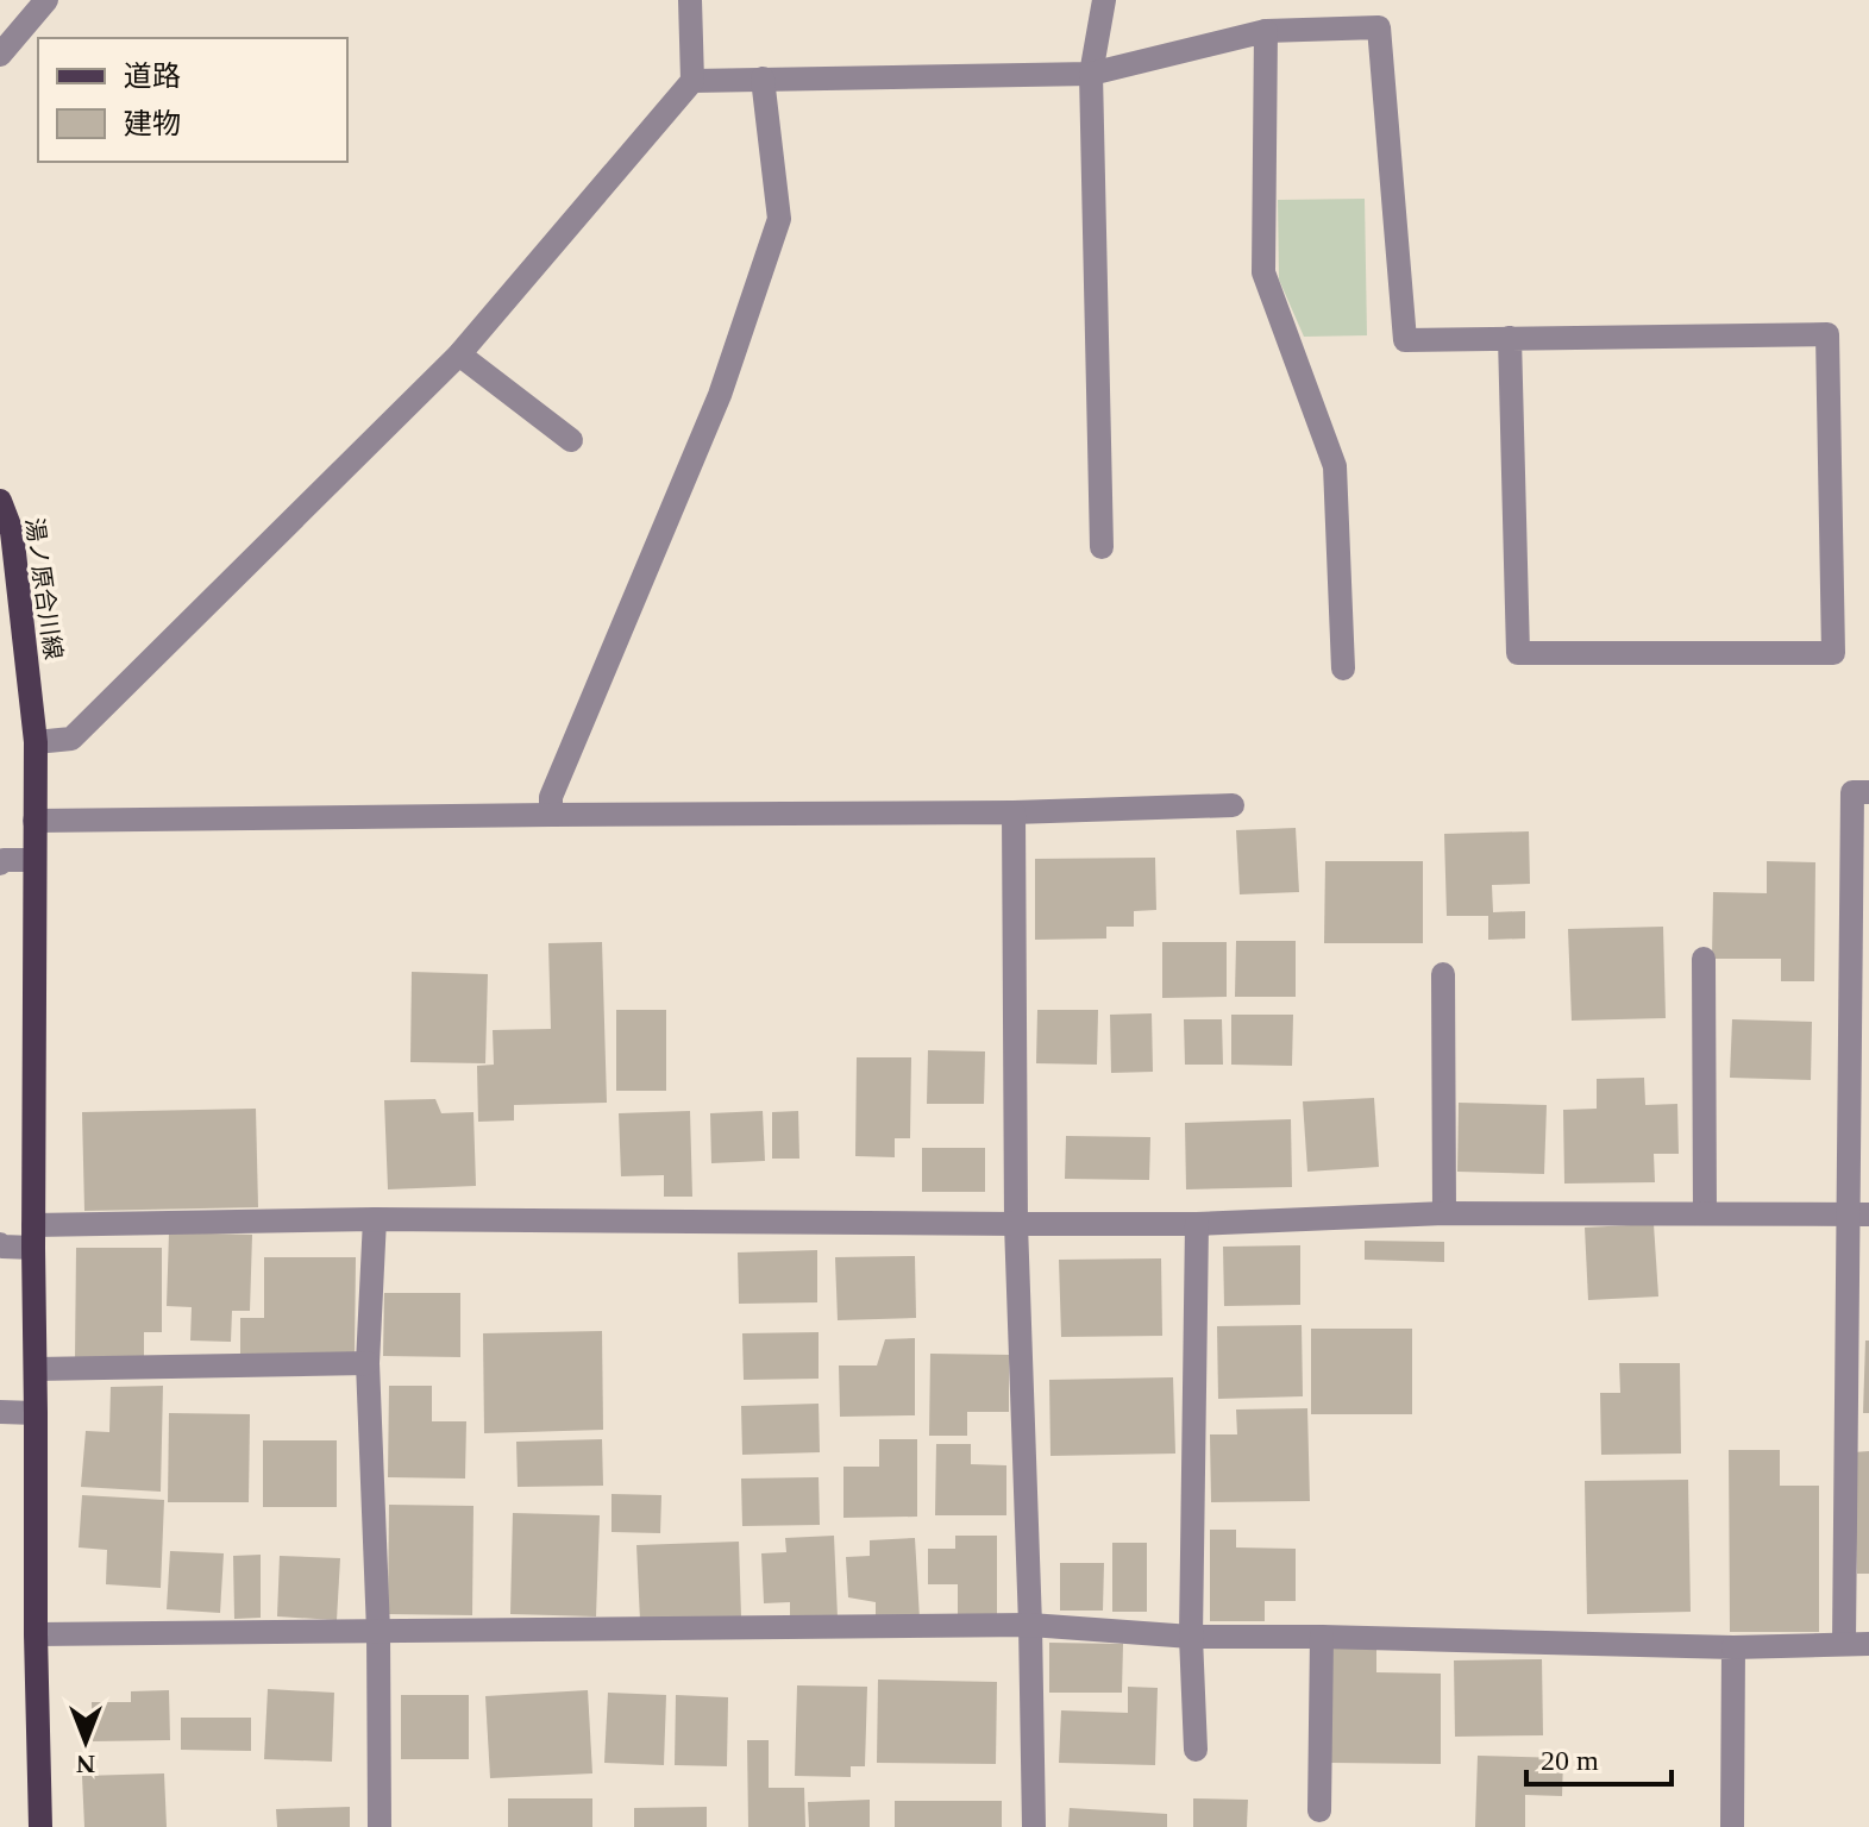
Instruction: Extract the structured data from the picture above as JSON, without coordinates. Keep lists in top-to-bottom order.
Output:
{
  "streets": {
    "main road": ["湯ノ原合川線"]
  },
  "legend": ["道路", "建物"],
  "scale_bar": "20 m",
  "north": "bottom"
}
